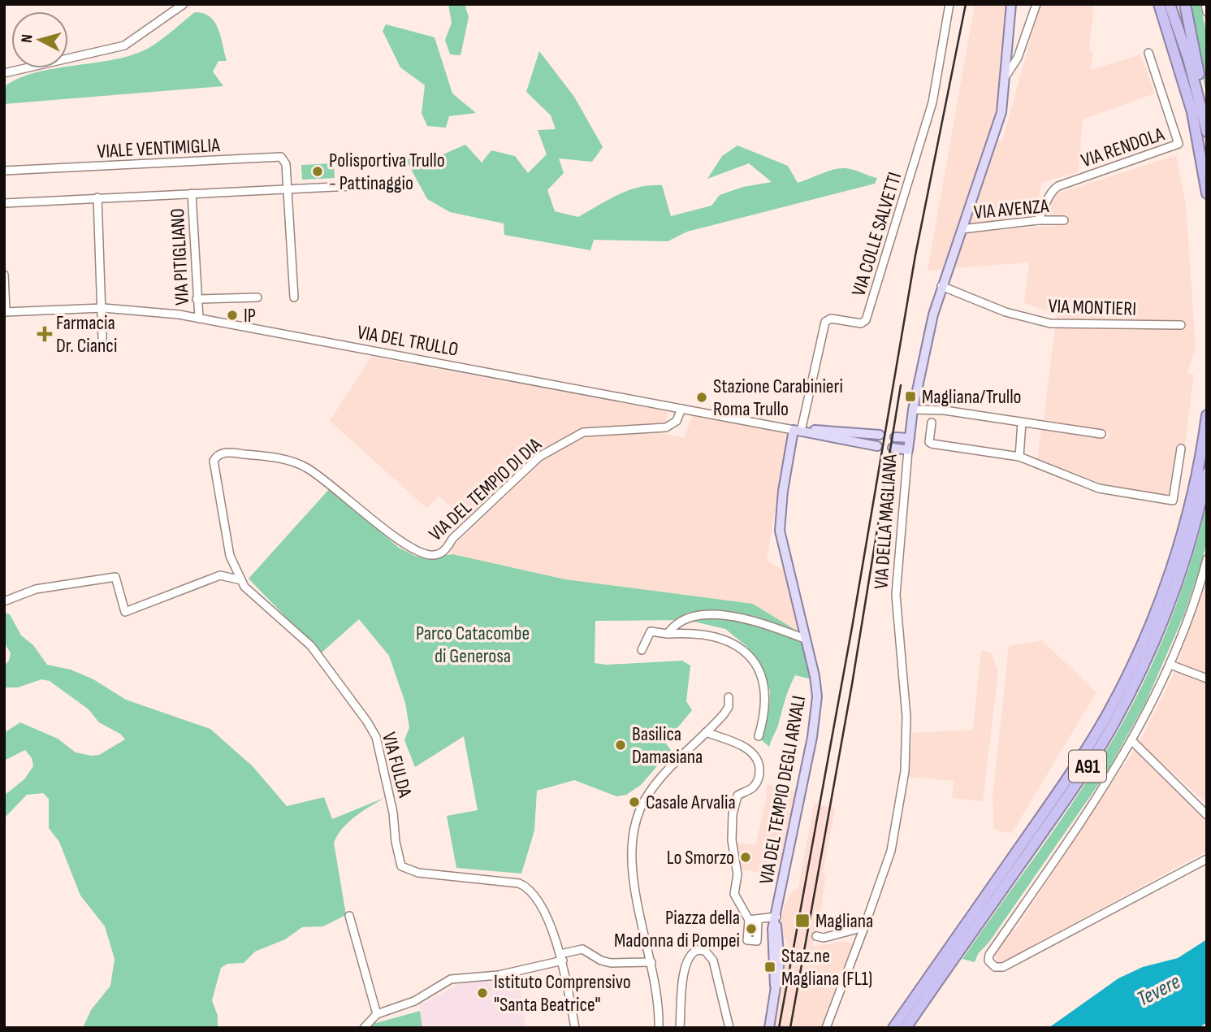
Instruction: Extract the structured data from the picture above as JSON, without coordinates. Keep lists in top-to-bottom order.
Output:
{
  "streets": {
    "highway": ["A91"],
    "main road": ["VIA DEL TRULLO", "VIA DELLA MAGLIANA", "VIA DEL TEMPIO DEGLI ARVALI"],
    "street": [
      "VIA RENDOLA",
      "VIALE VENTIMIGLIA",
      "VIA AVENZA",
      "VIA COLLE SALVETTI",
      "VIA PITIGLIANO",
      "VIA MONTIERI",
      "VIA DEL TEMPIO DI DIA",
      "VIA FULDA"
    ]
  },
  "crossings": [
    ["VIA RENDOLA", "VIA AVENZA"],
    ["VIA AVENZA", "VIA DELLA MAGLIANA"],
    ["VIA COLLE SALVETTI", "VIA DEL TRULLO"],
    ["VIA COLLE SALVETTI", "VIA DEL TEMPIO DEGLI ARVALI"],
    ["VIA PITIGLIANO", "VIA DEL TRULLO"],
    ["VIA MONTIERI", "VIA DELLA MAGLIANA"],
    ["VIA DEL TRULLO", "VIA DEL TEMPIO DI DIA"],
    ["VIA DEL TRULLO", "VIA DEL TEMPIO DEGLI ARVALI"],
    ["VIA DEL TEMPIO DI DIA", "VIA FULDA"]
  ],
  "water": ["Tevere"],
  "parks": ["Parco Catacombe di Generosa"],
  "places": {
    "other": [
      "Polisportiva Trullo - Pattinaggio",
      "IP",
      "Stazione Carabinieri Roma Trullo",
      "Basilica Damasiana",
      "Casale Arvalia",
      "Lo Smorzo",
      "Piazza della Madonna di Pompei",
      "Istituto Comprensivo \"Santa Beatrice\""
    ],
    "health": ["Farmacia Dr. Cianci"],
    "transit": ["Magliana/Trullo", "Magliana", "Staz.ne Magliana (FL1)"]
  },
  "north": "left"
}
